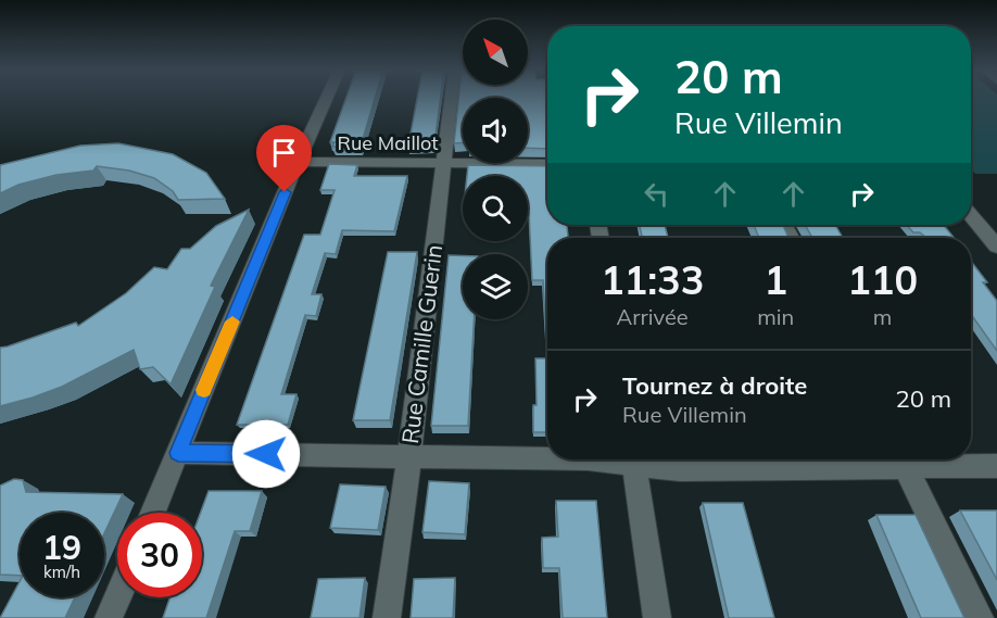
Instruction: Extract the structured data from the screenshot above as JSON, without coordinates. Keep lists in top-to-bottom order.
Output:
{
  "streets": {
    "street": ["Rue Maillot", "Rue Camille Guerin"]
  },
  "crossings": [
    ["Rue Maillot", "Rue Camille Guerin"]
  ],
  "north": "top left",
  "page": {
    "turn": ["20 m", "Rue Villemin"],
    "eta": [
      "11:33",
      "Arrivée",
      "1",
      "min",
      "110",
      "m"
    ],
    "list": [
      {
        "name": "Tournez à droite",
        "note": "Rue Villemin",
        "value": "20 m"
      }
    ],
    "speed": "19 km/h",
    "limit": "30"
  }
}
